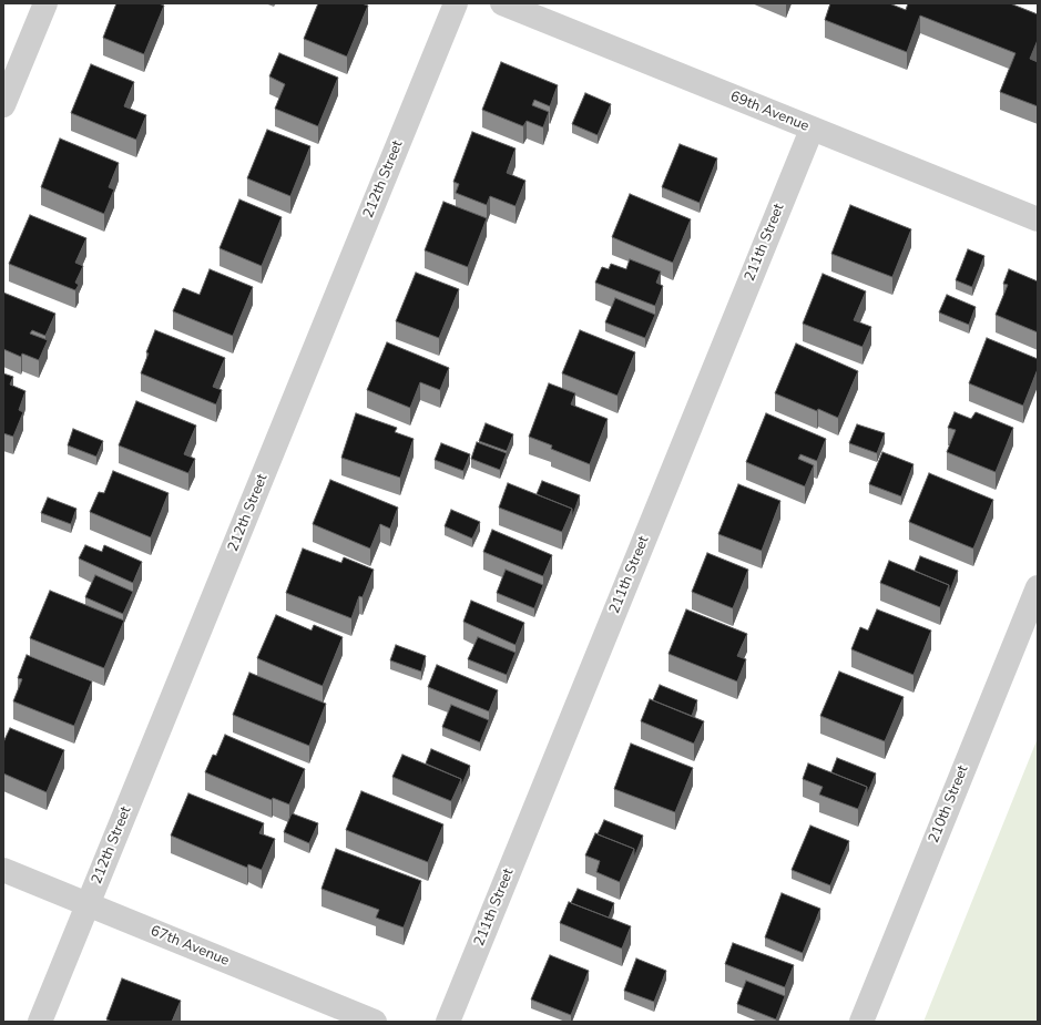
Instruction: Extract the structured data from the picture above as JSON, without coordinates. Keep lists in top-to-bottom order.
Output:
{
  "streets": {
    "street": [
      "69th Avenue",
      "212th Street",
      "211th Street",
      "210th Street",
      "67th Avenue"
    ]
  },
  "crossings": [
    ["69th Avenue", "211th Street"],
    ["212th Street", "67th Avenue"]
  ]
}
